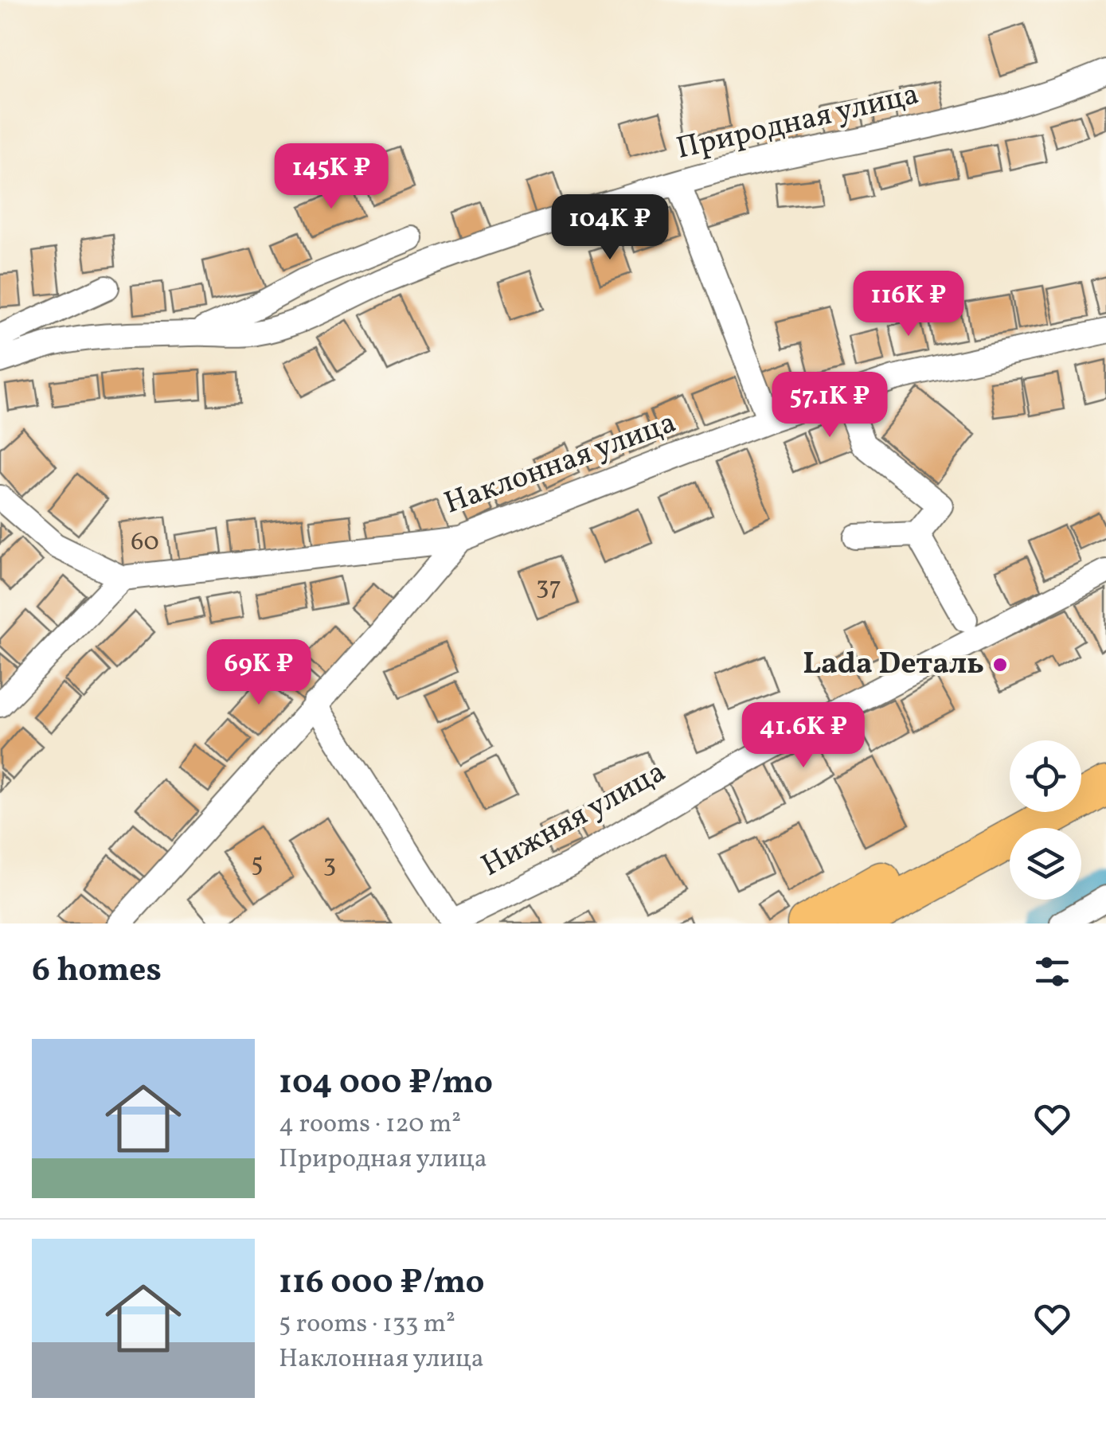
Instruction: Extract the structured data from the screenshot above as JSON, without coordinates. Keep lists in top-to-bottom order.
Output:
{
  "streets": {
    "street": ["Природная улица", "Наклонная улица", "Нижняя улица"]
  },
  "places": ["Lada Dеталь"],
  "house_numbers": [
    "60",
    "37",
    "5",
    "3"
  ],
  "page": {
    "price": [
      "145K ₽",
      "104K ₽",
      "116K ₽",
      "57.1K ₽",
      "69K ₽",
      "41.6K ₽"
    ],
    "heading": "6 homes",
    "list": [
      {
        "name": "104 000 ₽/mo",
        "note": "4 rooms · 120 m² · Природная улица"
      },
      {
        "name": "116 000 ₽/mo",
        "note": "5 rooms · 133 m² · Наклонная улица"
      }
    ]
  }
}
